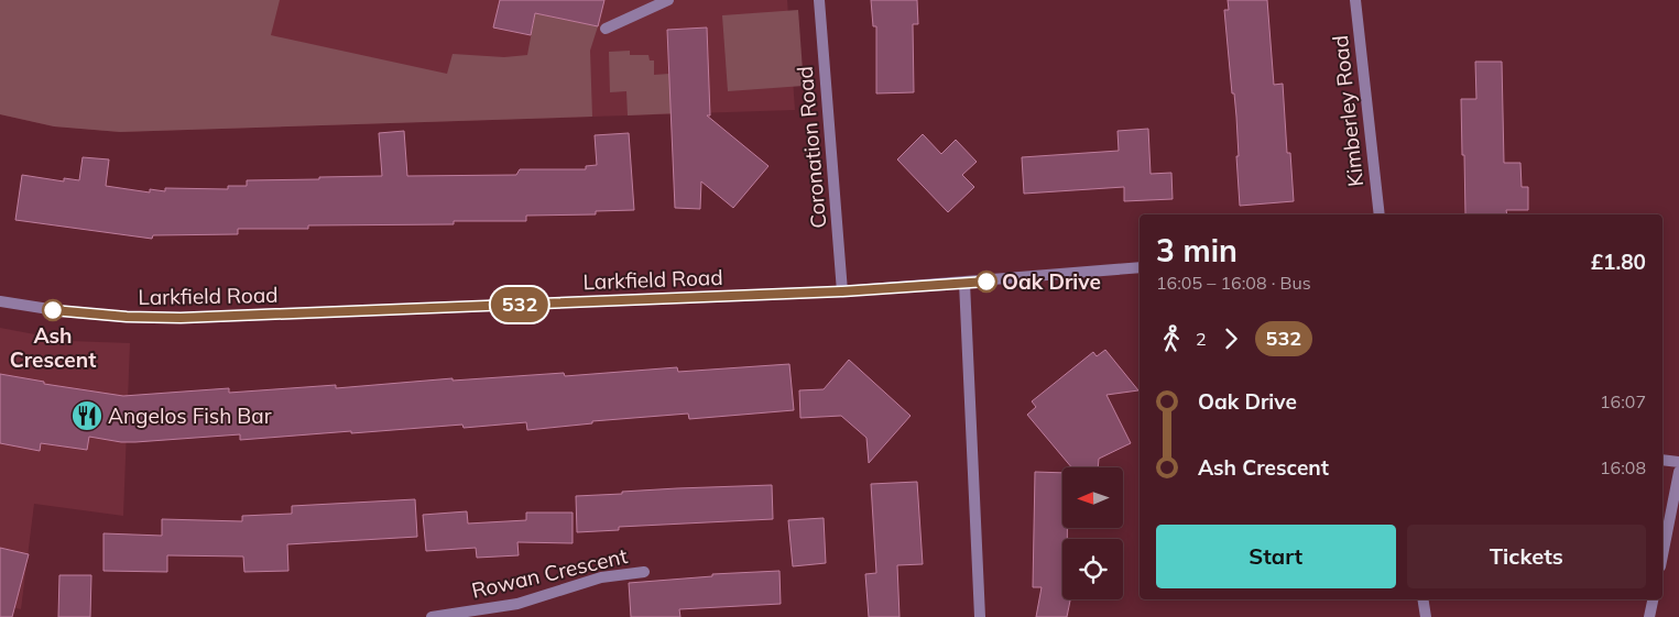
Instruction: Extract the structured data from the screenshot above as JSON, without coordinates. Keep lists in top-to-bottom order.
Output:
{
  "streets": {
    "street": [
      "Kimberley Road",
      "Coronation Road",
      "Larkfield Road",
      "Rowan Crescent"
    ]
  },
  "crossings": [
    ["Coronation Road", "Larkfield Road"]
  ],
  "places": {
    "other": ["Oak Drive", "Ash Crescent"],
    "restaurant": ["Angelos Fish Bar"]
  },
  "lines": ["bus line 532"],
  "north": "left",
  "page": {
    "on_map": "532",
    "heading": ["3 min", "16:05 – 16:08 · Bus", "£1.80"],
    "legs": ["2", "532"],
    "list": [
      {
        "name": "Oak Drive",
        "value": "16:07"
      },
      {
        "name": "Ash Crescent",
        "value": "16:08"
      }
    ],
    "buttons": ["Start", "Tickets"]
  }
}
